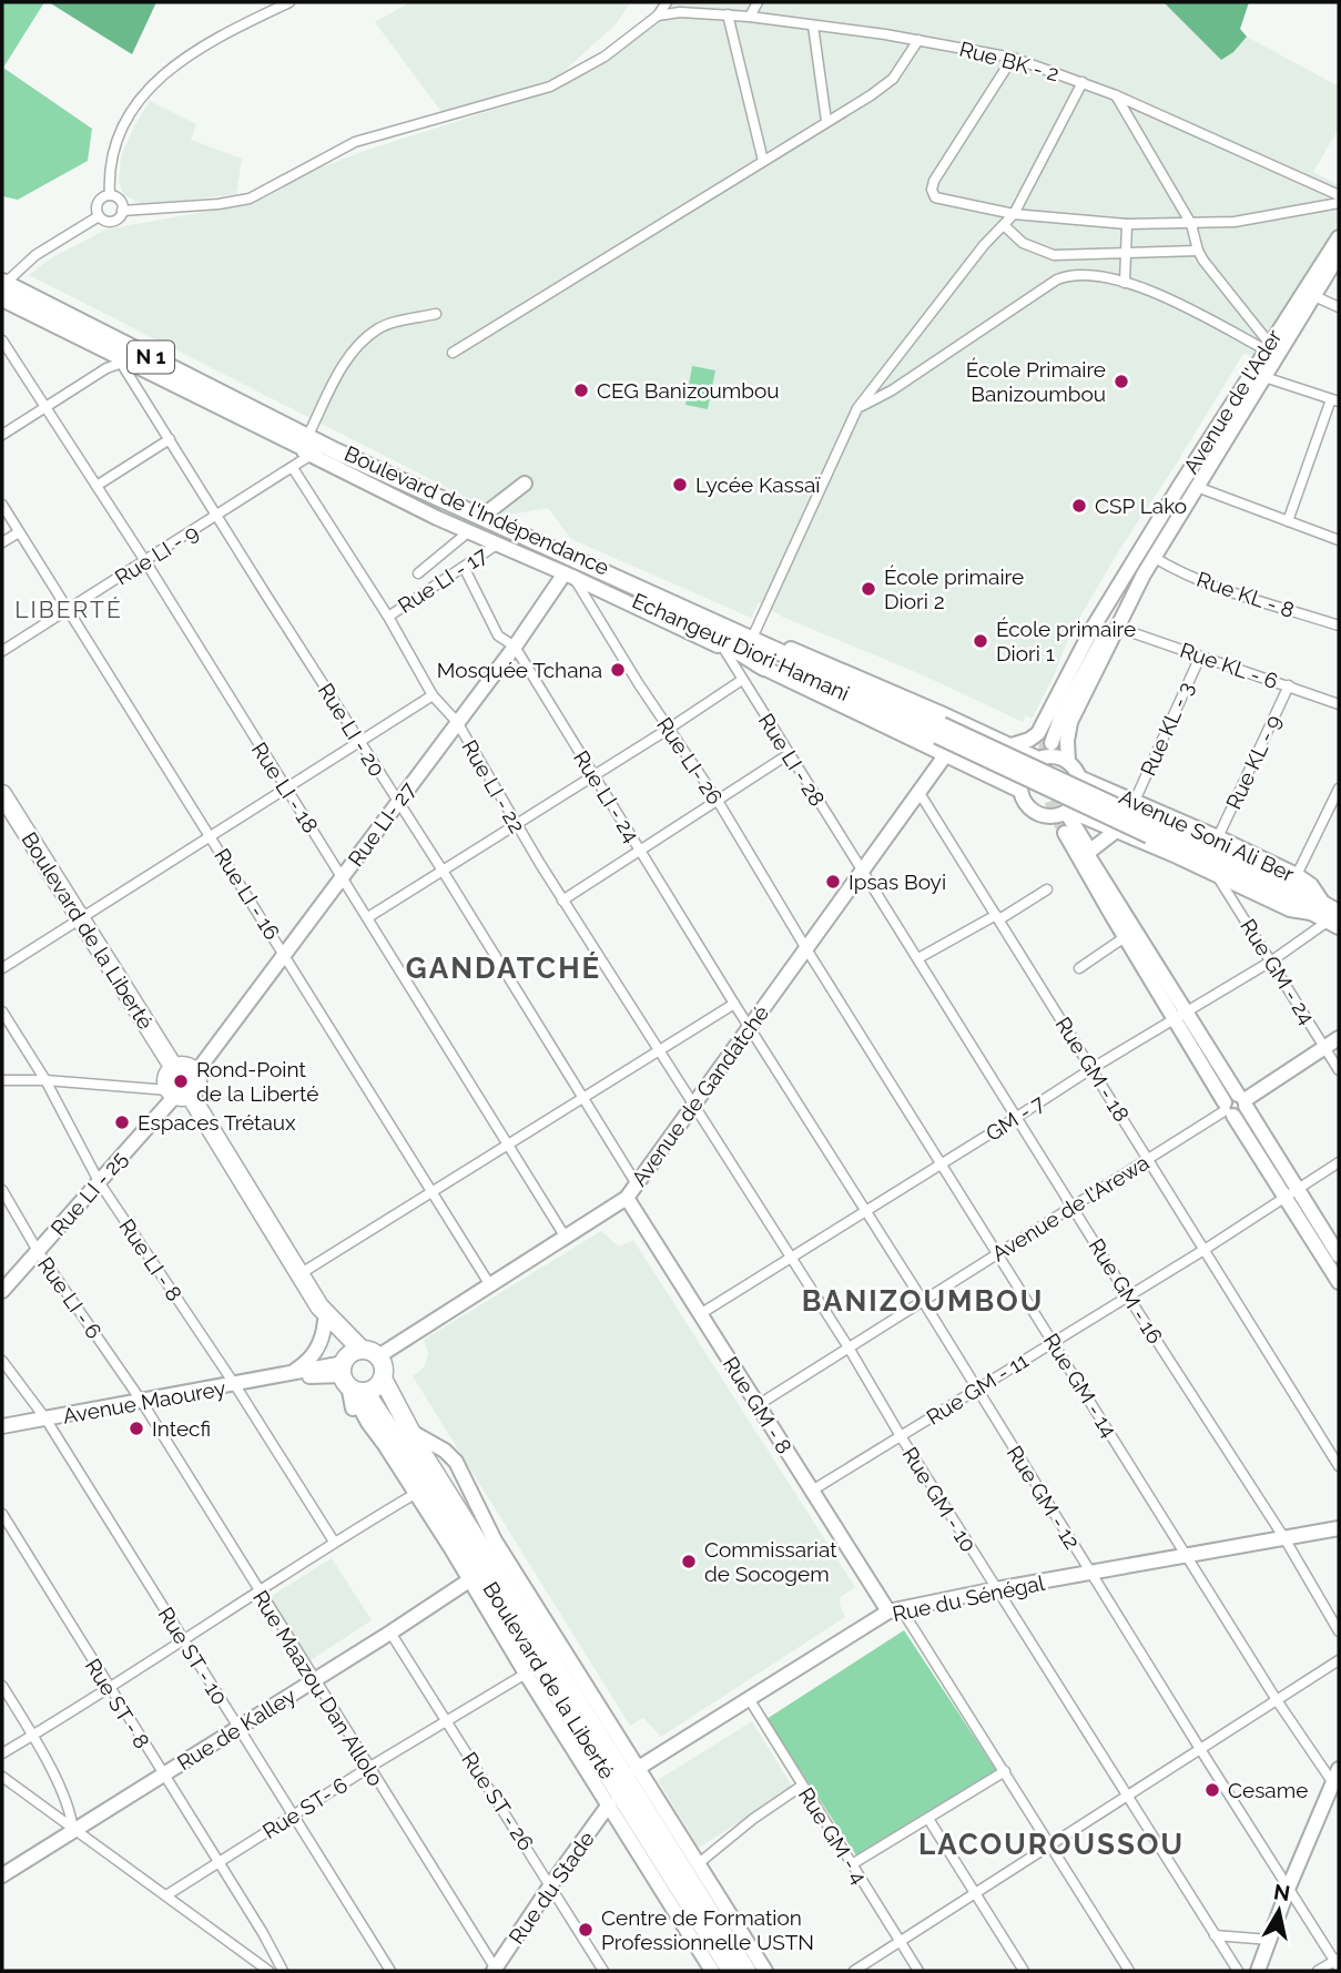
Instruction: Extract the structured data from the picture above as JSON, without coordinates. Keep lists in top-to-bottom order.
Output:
{
  "streets": {
    "highway": ["Boulevard de la Liberté"],
    "main road": [
      "N 1",
      "Avenue de l'Ader",
      "Boulevard de l'Indépendance",
      "Echangeur Diori Hamani",
      "Rue LI- 27",
      "Avenue Soni Ali Ber",
      "Avenue de Gandatché",
      "Rue LI - 25",
      "Avenue Maourey",
      "Rue GM - 8",
      "Rue du Sénégal",
      "Rue de Kalley",
      "Rue du Stade"
    ],
    "street": [
      "Rue BK - 2",
      "Rue LI - 9",
      "Rue LI - 17",
      "Rue KL - 8",
      "Rue KL - 6",
      "Rue KL - 3",
      "Rue LI - 20",
      "Rue LI - 28",
      "Rue LI- 26",
      "Rue KL - 9",
      "Rue LI - 22",
      "Rue LI - 18",
      "Rue LI - 24",
      "Rue LI - 16",
      "Rue GM - 24",
      "Rue GM - 18",
      "GM - 7",
      "Avenue de l'Arewa",
      "Rue LI - 8",
      "Rue GM - 16",
      "Rue LI - 6",
      "Rue GM - 14",
      "Rue GM - 11",
      "Rue GM - 12",
      "Rue GM - 10",
      "Rue ST - 10",
      "Rue Maazou Dan Allolo",
      "Rue ST - 8",
      "Rue ST - 26",
      "Rue ST- 6",
      "Rue GM - 4"
    ]
  },
  "crossings": [
    ["Avenue de l'Ader", "Boulevard de l'Indépendance"],
    ["Avenue de l'Ader", "Rue KL - 8"],
    ["Avenue de l'Ader", "Rue KL - 6"],
    ["Avenue de l'Ader", "Avenue Soni Ali Ber"],
    ["Boulevard de l'Indépendance", "Rue LI - 9"],
    ["Boulevard de l'Indépendance", "Rue LI - 17"],
    ["Boulevard de l'Indépendance", "Echangeur Diori Hamani"],
    ["Boulevard de l'Indépendance", "Rue LI - 20"],
    ["Boulevard de l'Indépendance", "Rue LI - 28"],
    ["Boulevard de l'Indépendance", "Rue LI- 26"],
    ["Boulevard de l'Indépendance", "Rue LI- 27"],
    ["Boulevard de l'Indépendance", "Avenue Soni Ali Ber"],
    ["Boulevard de l'Indépendance", "Avenue de Gandatché"],
    ["Rue LI - 9", "Rue LI - 20"],
    ["Rue LI - 9", "Rue LI - 22"],
    ["Rue LI - 9", "Rue LI - 18"],
    ["Rue LI - 9", "Rue LI - 16"],
    ["Rue LI - 17", "Rue LI - 22"],
    ["Rue LI - 17", "Rue LI - 24"],
    ["Echangeur Diori Hamani", "Avenue Soni Ali Ber"],
    ["Rue KL - 6", "Rue KL - 3"],
    ["Rue KL - 6", "Rue KL - 9"],
    ["Rue KL - 3", "Avenue Soni Ali Ber"],
    ["Rue LI - 20", "Rue LI- 27"],
    ["Rue LI - 20", "Avenue de Gandatché"],
    ["Rue LI - 28", "Avenue de Gandatché"],
    ["Rue LI - 28", "Rue GM - 16"],
    ["Rue LI- 26", "Rue LI- 27"],
    ["Rue LI- 26", "Avenue de Gandatché"],
    ["Rue LI- 26", "Rue GM - 14"],
    ["Rue KL - 9", "Avenue Soni Ali Ber"],
    ["Rue LI - 22", "Rue LI- 27"],
    ["Rue LI - 22", "Avenue de Gandatché"],
    ["Rue LI - 22", "Rue GM - 10"],
    ["Rue LI - 18", "Rue LI- 27"],
    ["Rue LI - 18", "Avenue de Gandatché"],
    ["Rue LI - 24", "Rue LI- 27"],
    ["Rue LI - 24", "Avenue de Gandatché"],
    ["Rue LI - 24", "Rue GM - 12"],
    ["Rue LI- 27", "Rue LI - 16"],
    ["Rue LI- 27", "Boulevard de la Liberté"],
    ["Rue LI- 27", "Rue LI - 25"],
    ["Avenue Soni Ali Ber", "Rue GM - 24"],
    ["Avenue Soni Ali Ber", "GM - 7"],
    ["Rue LI - 16", "Avenue de Gandatché"],
    ["Boulevard de la Liberté", "Avenue de Gandatché"],
    ["Boulevard de la Liberté", "Rue LI - 25"],
    ["Boulevard de la Liberté", "Avenue Maourey"],
    ["Boulevard de la Liberté", "Rue du Sénégal"],
    ["Boulevard de la Liberté", "Rue de Kalley"],
    ["Boulevard de la Liberté", "Rue ST- 6"],
    ["Boulevard de la Liberté", "Rue du Stade"],
    ["Rue GM - 24", "GM - 7"],
    ["Rue GM - 18", "Avenue de Gandatché"],
    ["Rue GM - 18", "GM - 7"],
    ["Rue GM - 18", "Avenue de l'Arewa"],
    ["Rue GM - 18", "Rue GM - 11"],
    ["Avenue de Gandatché", "Rue GM - 16"],
    ["Avenue de Gandatché", "Rue GM - 14"],
    ["Avenue de Gandatché", "Avenue Maourey"],
    ["Avenue de Gandatché", "Rue GM - 8"],
    ["Avenue de Gandatché", "Rue GM - 12"],
    ["Avenue de Gandatché", "Rue GM - 10"],
    ["GM - 7", "Rue GM - 16"],
    ["GM - 7", "Rue GM - 14"],
    ["GM - 7", "Rue GM - 8"],
    ["GM - 7", "Rue GM - 12"],
    ["GM - 7", "Rue GM - 10"],
    ["Rue LI - 25", "Rue LI - 8"],
    ["Rue LI - 25", "Rue LI - 6"],
    ["Avenue de l'Arewa", "Rue GM - 16"],
    ["Avenue de l'Arewa", "Rue GM - 14"],
    ["Avenue de l'Arewa", "Rue GM - 8"],
    ["Avenue de l'Arewa", "Rue GM - 12"],
    ["Avenue de l'Arewa", "Rue GM - 10"],
    ["Rue LI - 8", "Avenue Maourey"],
    ["Rue GM - 16", "Rue GM - 11"],
    ["Rue GM - 16", "Rue du Sénégal"],
    ["Rue LI - 6", "Avenue Maourey"],
    ["Rue LI - 6", "Rue Maazou Dan Allolo"],
    ["Rue GM - 14", "Rue GM - 11"],
    ["Rue GM - 14", "Rue du Sénégal"],
    ["Rue GM - 11", "Rue GM - 8"],
    ["Rue GM - 11", "Rue GM - 12"],
    ["Rue GM - 11", "Rue GM - 10"],
    ["Avenue Maourey", "Rue ST - 10"],
    ["Avenue Maourey", "Rue Maazou Dan Allolo"],
    ["Rue GM - 8", "Rue du Sénégal"],
    ["Rue GM - 12", "Rue du Sénégal"],
    ["Rue GM - 10", "Rue du Sénégal"],
    ["Rue du Sénégal", "Rue GM - 4"],
    ["Rue ST - 10", "Rue de Kalley"],
    ["Rue ST - 10", "Rue ST- 6"],
    ["Rue Maazou Dan Allolo", "Rue de Kalley"],
    ["Rue Maazou Dan Allolo", "Rue ST- 6"],
    ["Rue Maazou Dan Allolo", "Rue du Stade"],
    ["Rue ST - 8", "Rue de Kalley"],
    ["Rue ST - 8", "Rue ST- 6"],
    ["Rue de Kalley", "Rue ST - 26"],
    ["Rue ST - 26", "Rue ST- 6"],
    ["Rue ST - 26", "Rue du Stade"]
  ],
  "districts": [
    "LIBERTÉ",
    "GANDATCHÉ",
    "BANIZOUMBOU",
    "LACOUROUSSOU"
  ],
  "places": [
    "École Primaire Banizoumbou",
    "CEG Banizoumbou",
    "Lycée Kassaï",
    "CSP Lako",
    "École primaire Diori 2",
    "École primaire Diori 1",
    "Mosquée Tchana",
    "Ipsas Boyi",
    "Rond-Point de la Liberté",
    "Espaces Trétaux",
    "Intecfi",
    "Commissariat de Socogem",
    "Cesame",
    "Centre de Formation Professionnelle USTN"
  ],
  "north": "top"
}
